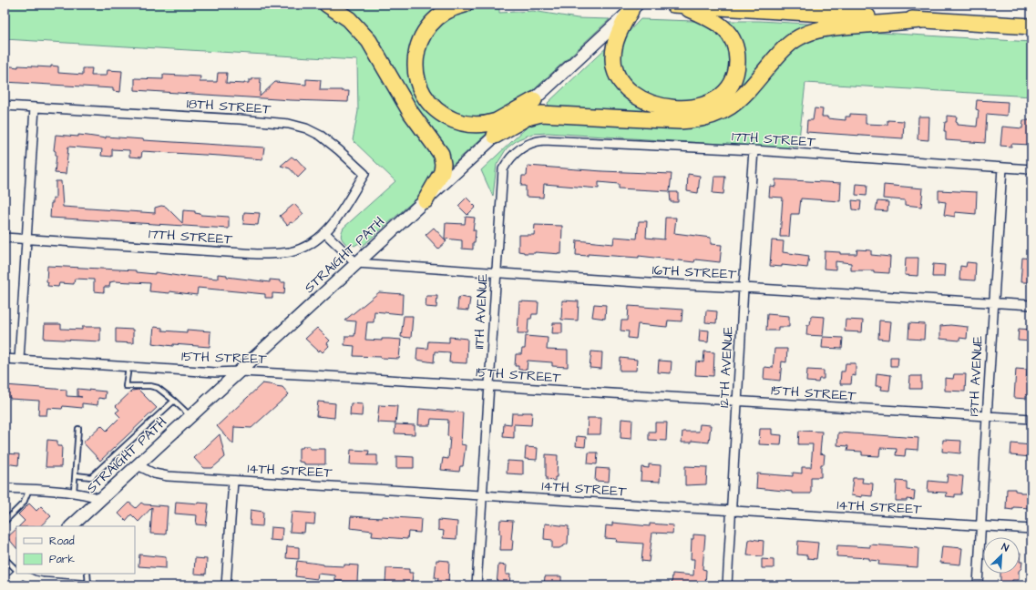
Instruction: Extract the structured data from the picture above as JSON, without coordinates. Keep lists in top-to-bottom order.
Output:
{
  "streets": {
    "main road": ["STRAIGHT PATH"],
    "street": [
      "18TH STREET",
      "17TH STREET",
      "16TH STREET",
      "11TH AVENUE",
      "15TH STREET",
      "12TH AVENUE",
      "13TH AVENUE",
      "14TH STREET"
    ]
  },
  "crossings": [
    ["18TH STREET", "17TH STREET"],
    ["17TH STREET", "11TH AVENUE"],
    ["17TH STREET", "12TH AVENUE"],
    ["17TH STREET", "13TH AVENUE"],
    ["STRAIGHT PATH", "16TH STREET"],
    ["STRAIGHT PATH", "15TH STREET"],
    ["STRAIGHT PATH", "14TH STREET"],
    ["16TH STREET", "11TH AVENUE"],
    ["16TH STREET", "12TH AVENUE"],
    ["16TH STREET", "13TH AVENUE"],
    ["11TH AVENUE", "15TH STREET"],
    ["11TH AVENUE", "14TH STREET"],
    ["15TH STREET", "12TH AVENUE"],
    ["15TH STREET", "13TH AVENUE"],
    ["12TH AVENUE", "14TH STREET"],
    ["13TH AVENUE", "14TH STREET"]
  ],
  "legend": ["Road", "Park"],
  "north": "top right"
}
